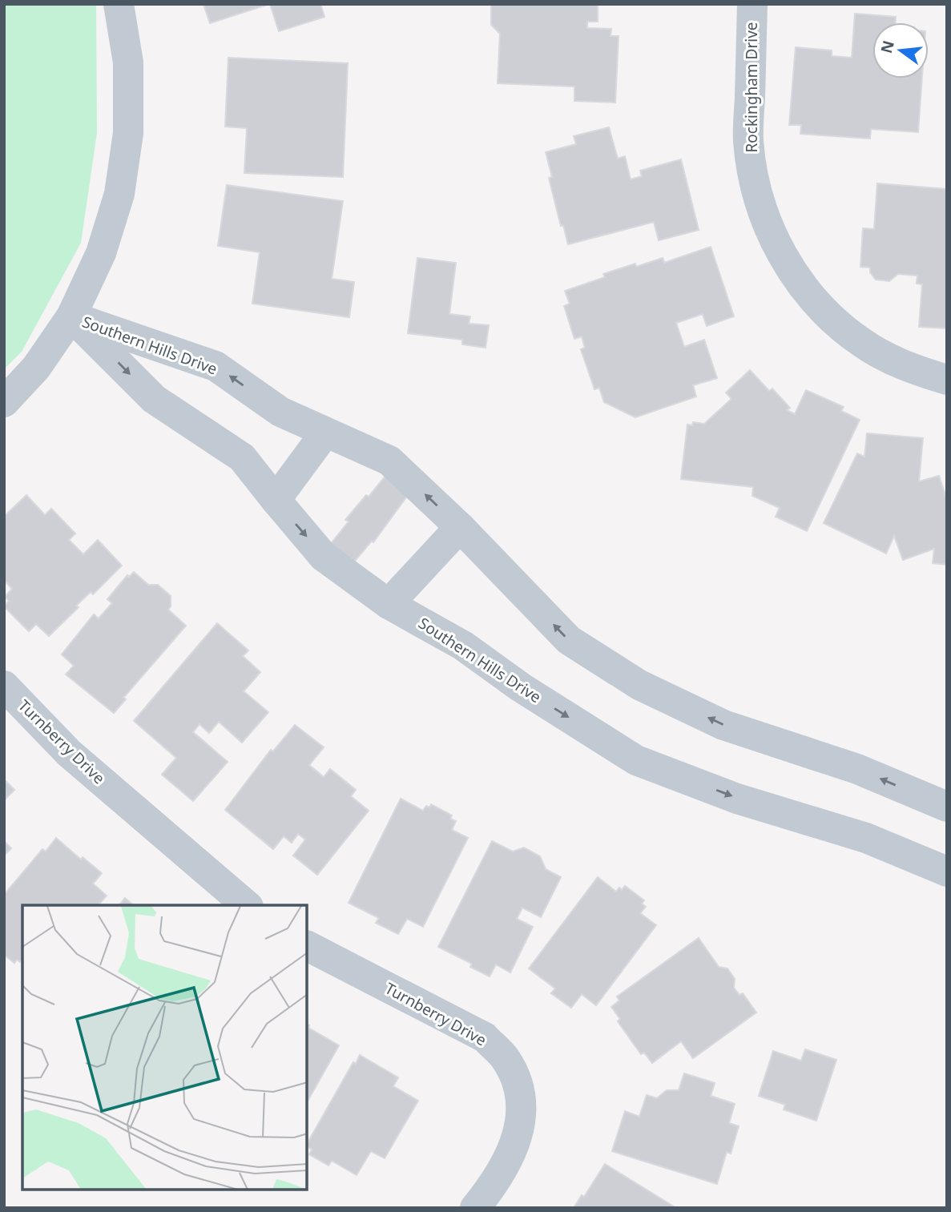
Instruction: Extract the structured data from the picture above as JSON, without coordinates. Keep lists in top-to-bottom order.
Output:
{
  "streets": {
    "street": ["Rockingham Drive", "Southern Hills Drive", "Turnberry Drive"]
  },
  "north": "left"
}
